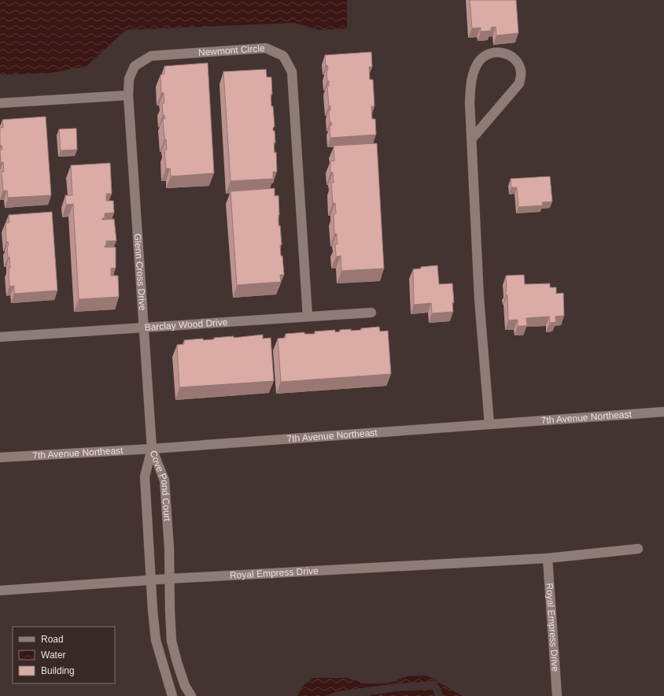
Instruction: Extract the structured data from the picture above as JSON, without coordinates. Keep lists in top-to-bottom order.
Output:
{
  "streets": {
    "street": [
      "Newmont Circle",
      "Glenn Cross Drive",
      "Barclay Wood Drive",
      "7th Avenue Northeast",
      "Cove Pond Court",
      "Royal Empress Drive"
    ]
  },
  "crossings": [
    ["Newmont Circle", "Glenn Cross Drive"],
    ["Newmont Circle", "Barclay Wood Drive"],
    ["Glenn Cross Drive", "Barclay Wood Drive"],
    ["Glenn Cross Drive", "7th Avenue Northeast"],
    ["Glenn Cross Drive", "Cove Pond Court"],
    ["7th Avenue Northeast", "Cove Pond Court"],
    ["Cove Pond Court", "Royal Empress Drive"]
  ],
  "legend": ["Road", "Water", "Building"]
}
